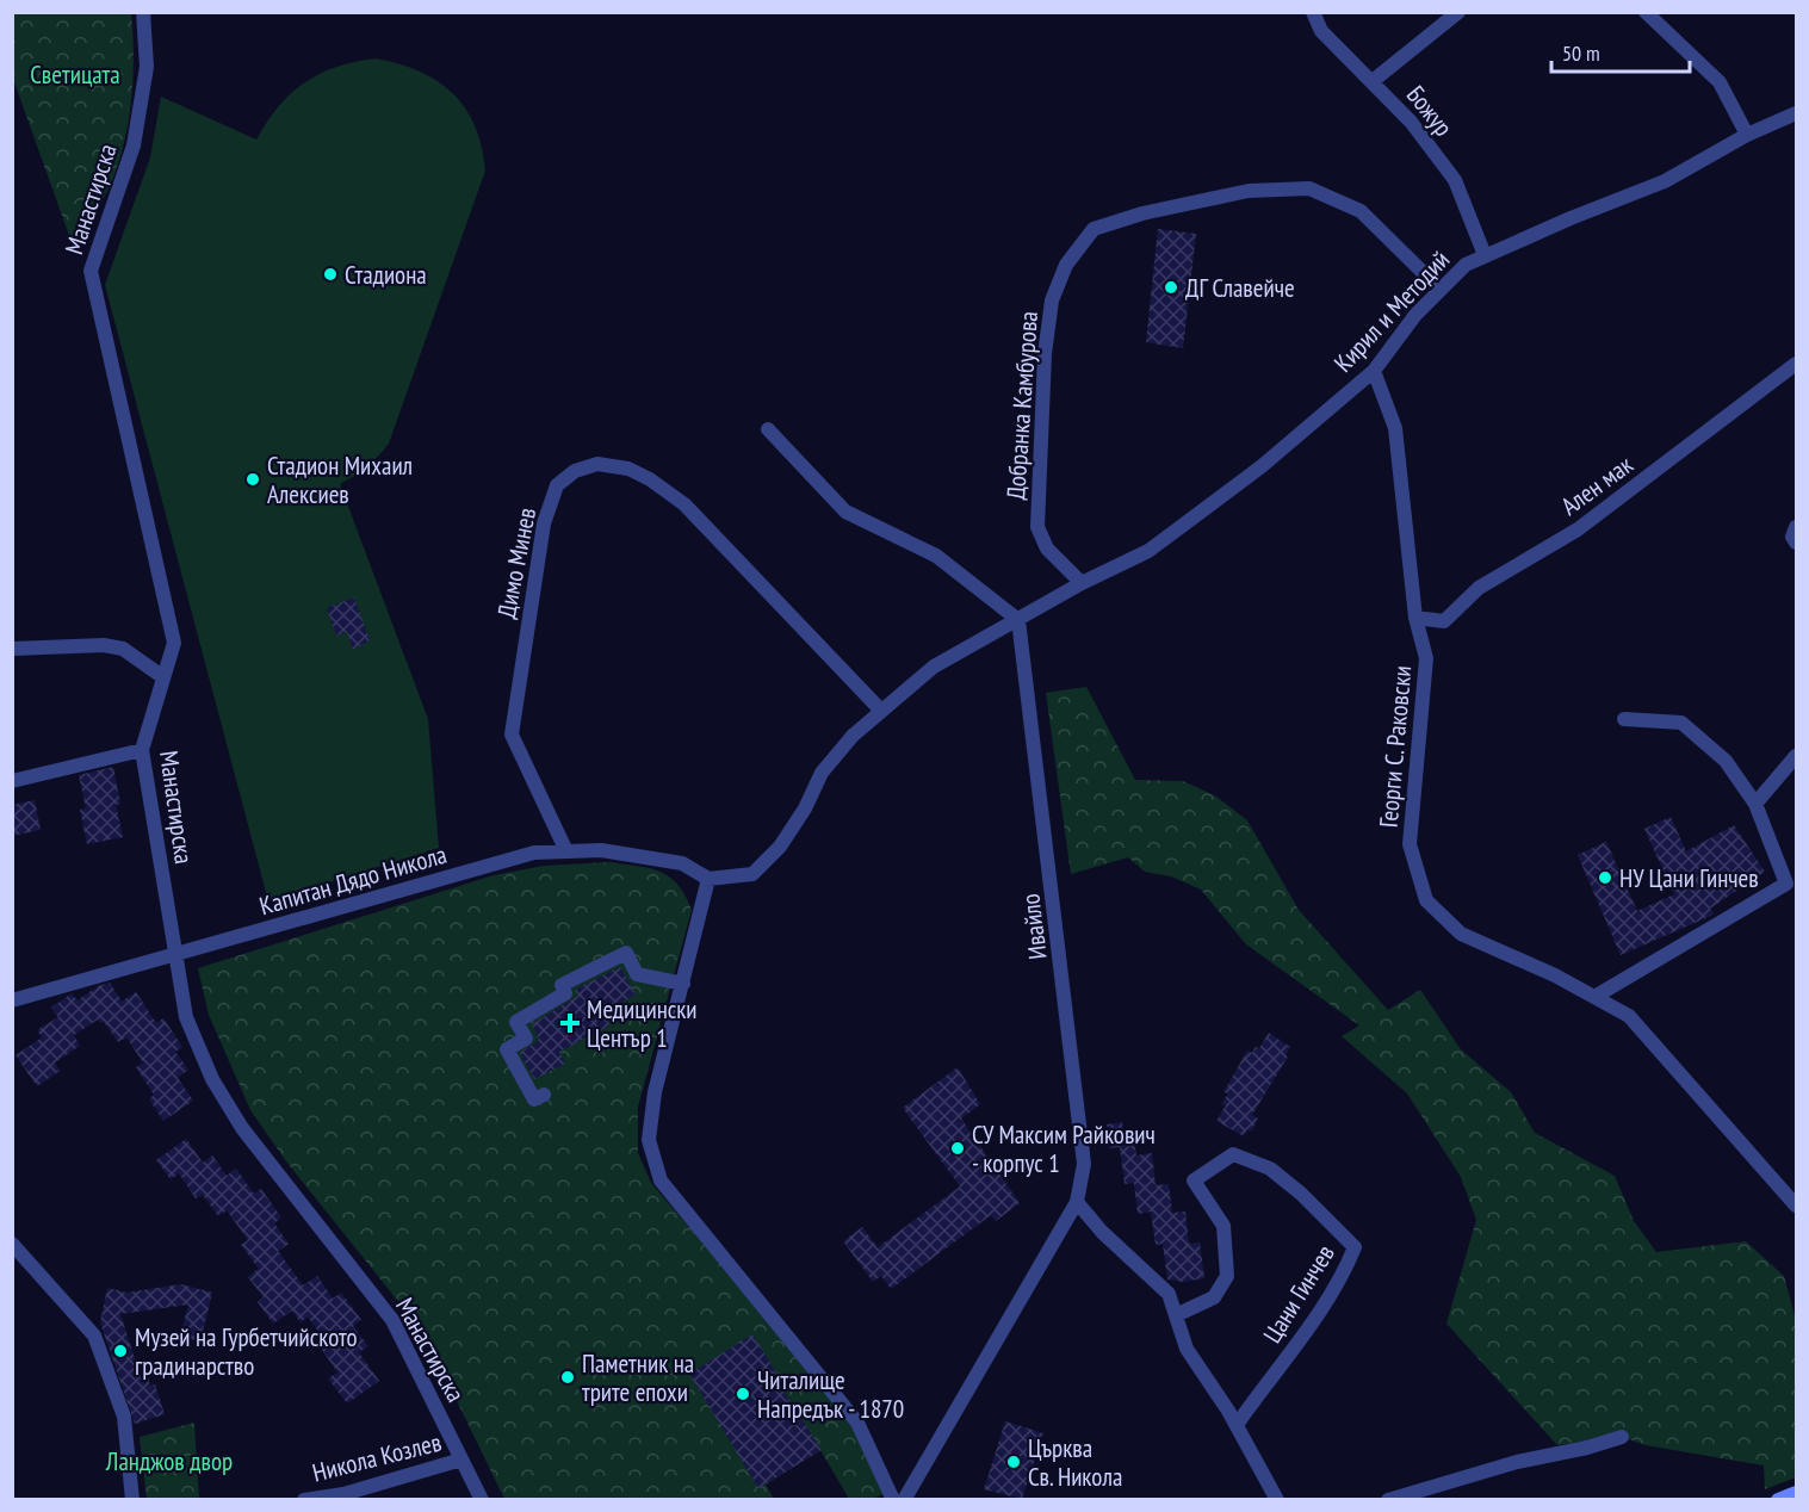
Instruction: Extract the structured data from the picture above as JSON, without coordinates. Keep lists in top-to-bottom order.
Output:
{
  "streets": {
    "street": [
      "Божур",
      "Манастирска",
      "Кирил и Методий",
      "Добранка Камбурова",
      "Ален мак",
      "Димо Минев",
      "Георги С. Раковски",
      "Капитан Дядо Никола",
      "Ивайло",
      "Цани Гинчев",
      "Никола Козлев"
    ]
  },
  "crossings": [
    ["Божур", "Кирил и Методий"],
    ["Манастирска", "Капитан Дядо Никола"],
    ["Манастирска", "Никола Козлев"],
    ["Кирил и Методий", "Добранка Камбурова"],
    ["Кирил и Методий", "Георги С. Раковски"],
    ["Кирил и Методий", "Ивайло"],
    ["Ален мак", "Георги С. Раковски"],
    ["Димо Минев", "Капитан Дядо Никола"]
  ],
  "parks": ["Светицата", "Ланджов двор"],
  "places": {
    "other": [
      "Стадиона",
      "ДГ Славейче",
      "Стадион Михаил Алексиев",
      "НУ Цани Гинчев",
      "СУ Максим Райкович - корпус 1",
      "Музей на Гурбетчийското градинарство",
      "Паметник на трите епохи",
      "Читалище Напредък - 1870",
      "Църква Св. Никола"
    ],
    "health": ["Медицински Център 1"]
  },
  "scale_bar": "50 m"
}
